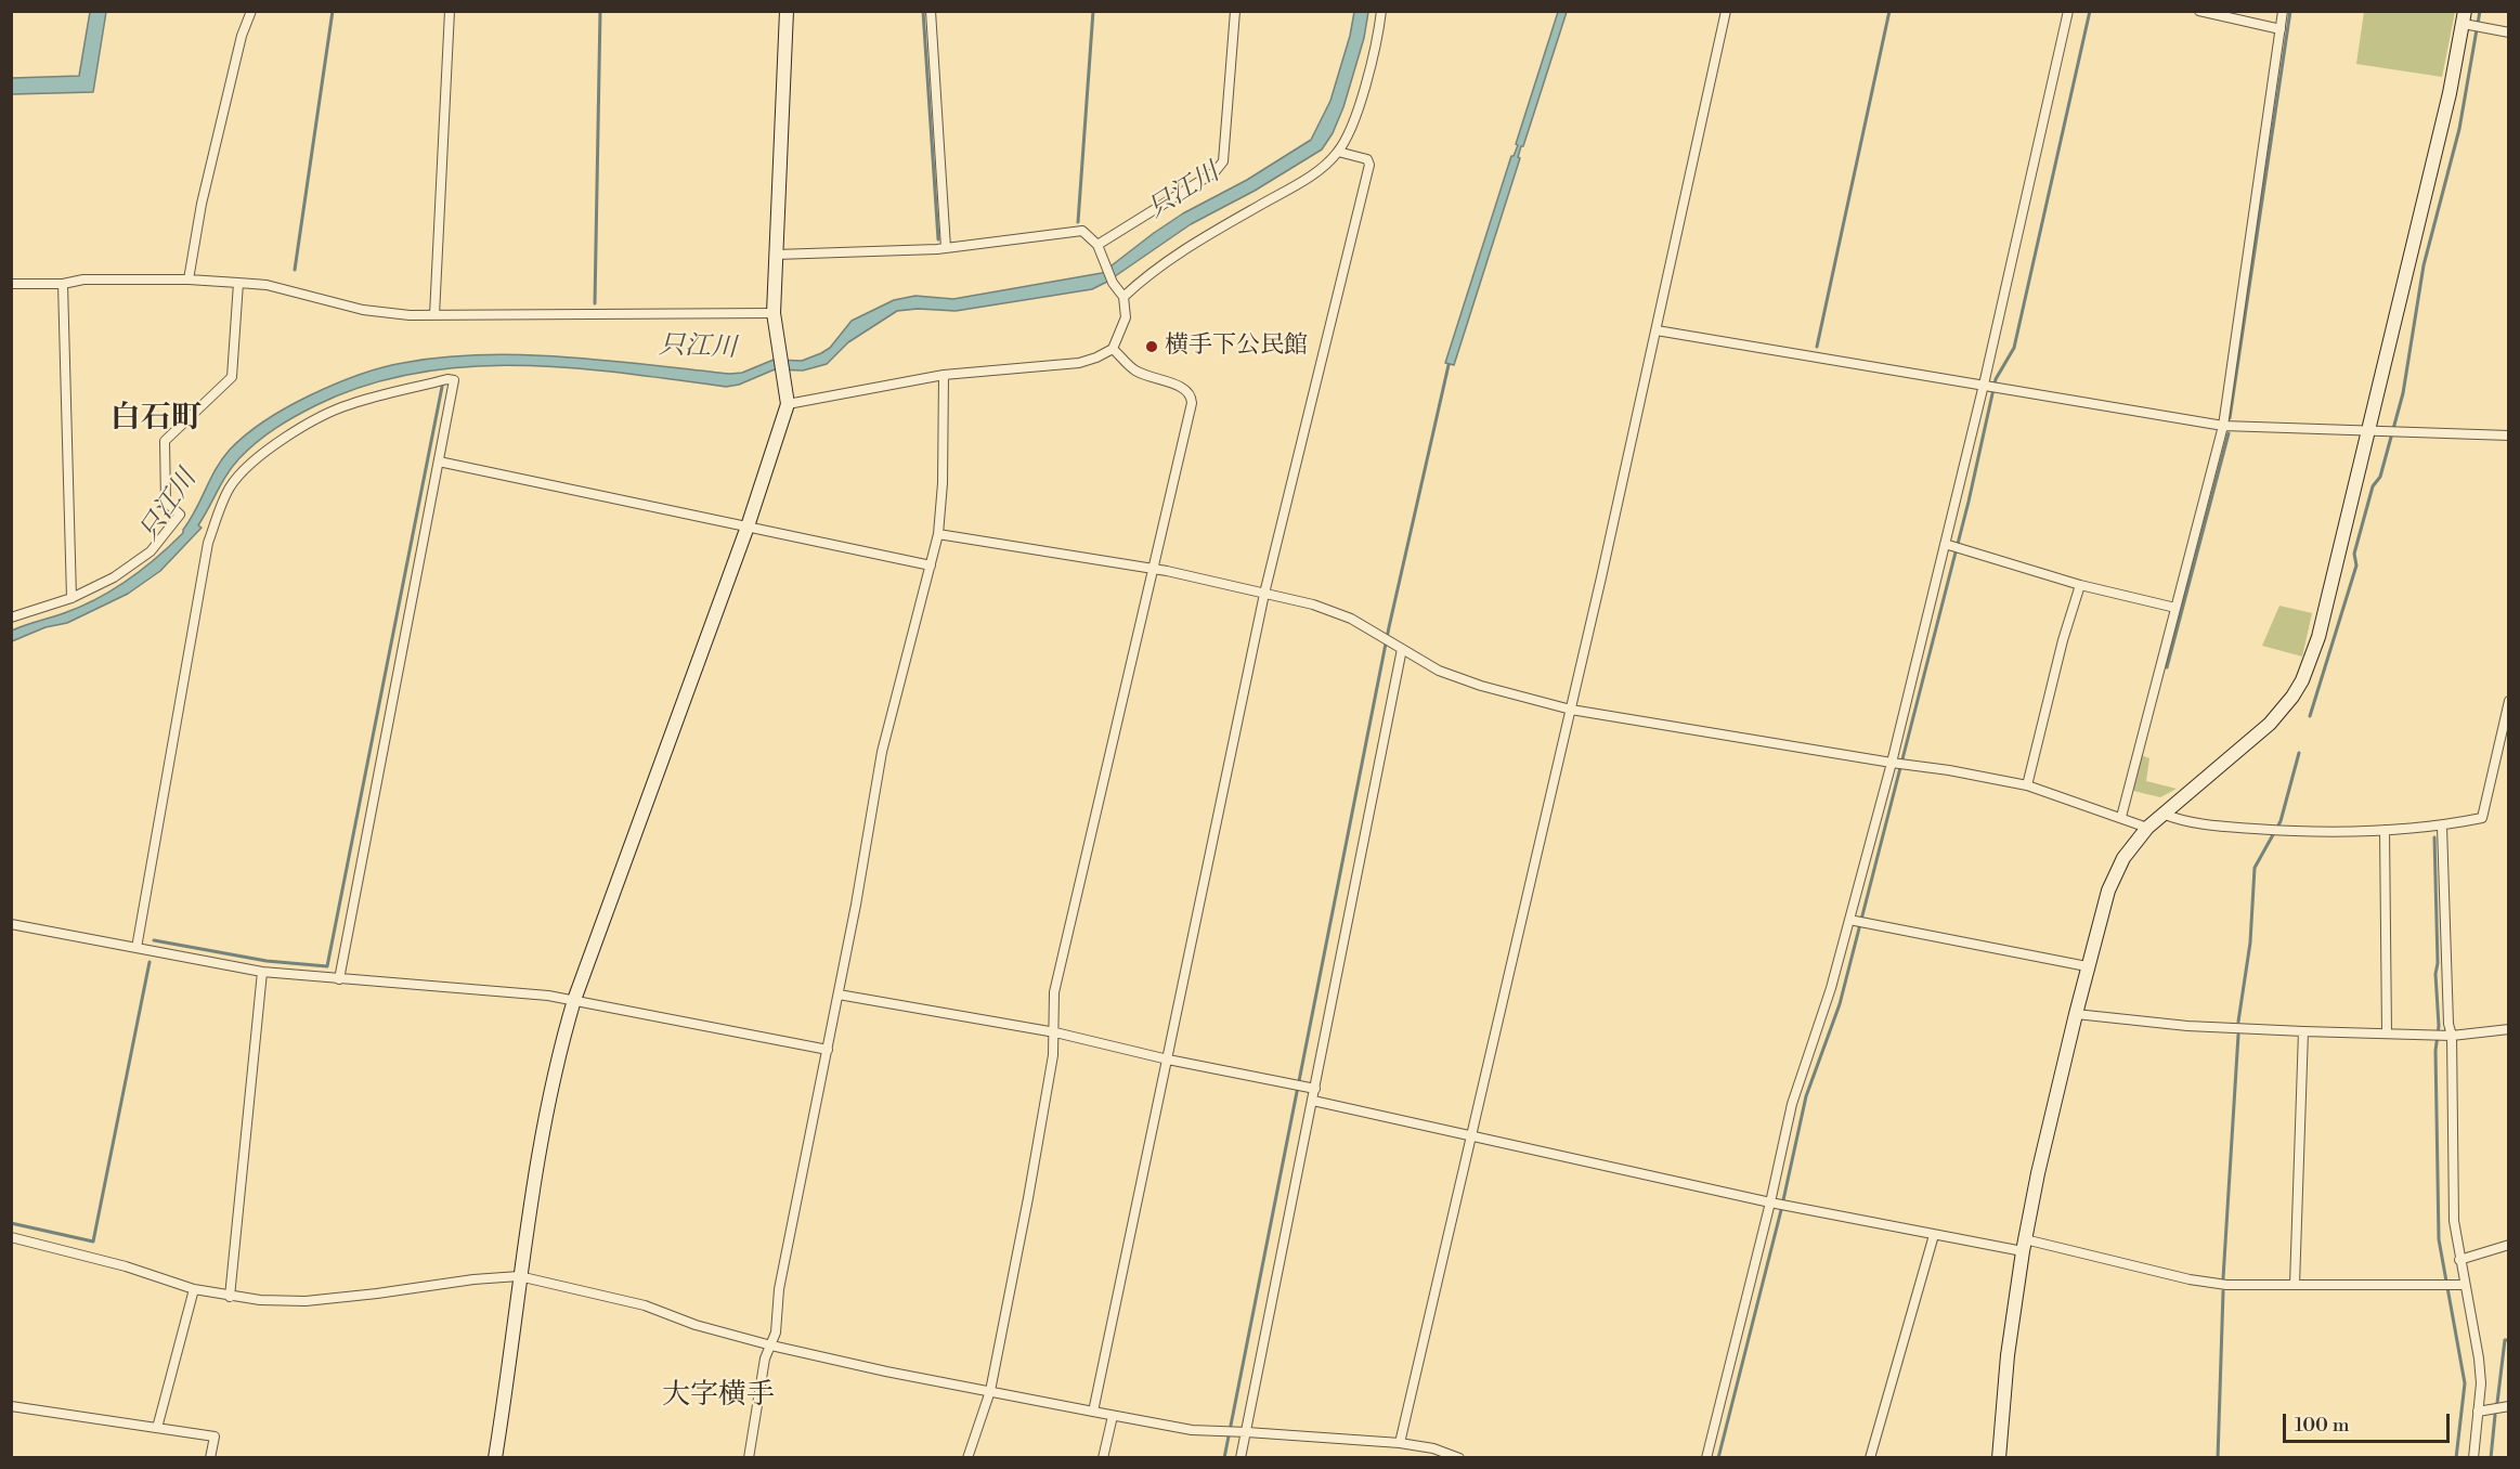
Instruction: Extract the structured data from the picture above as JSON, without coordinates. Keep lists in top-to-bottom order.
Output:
{
  "districts": ["白石町", "大字横手"],
  "water": ["只江川"],
  "places": ["横手下公民館"],
  "scale_bar": "100 m"
}
